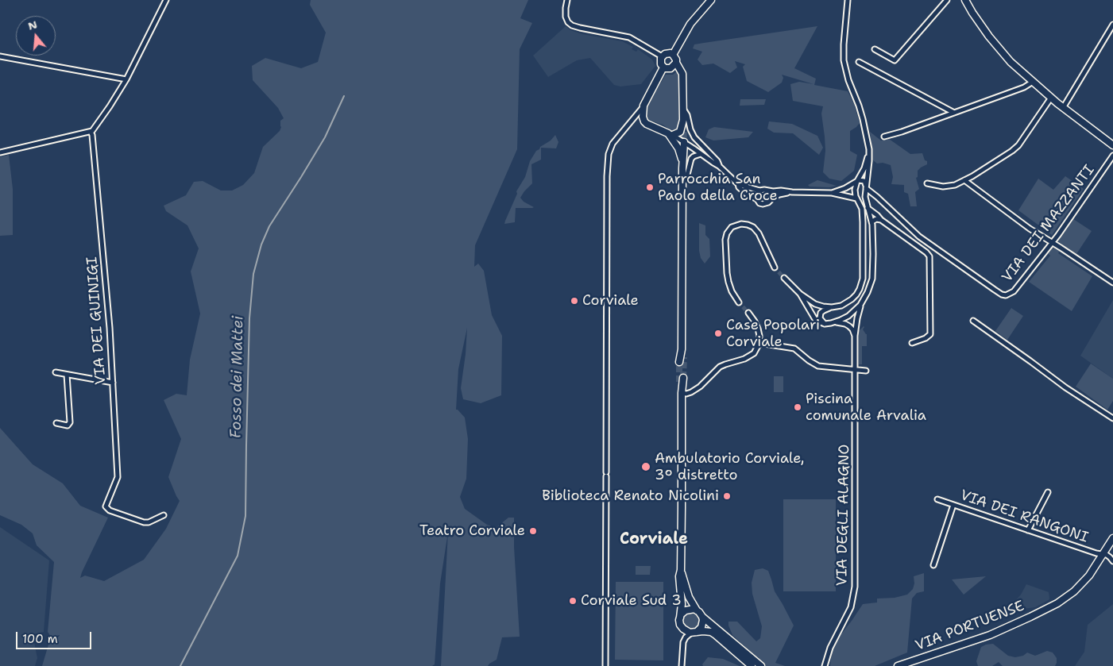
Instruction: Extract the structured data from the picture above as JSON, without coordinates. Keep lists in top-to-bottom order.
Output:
{
  "streets": {
    "street": [
      "VIA DEI MAZZANTI",
      "VIA DEI GUINIGI",
      "VIA DEGLI ALAGNO",
      "VIA DEI RANGONI",
      "VIA PORTUENSE"
    ]
  },
  "crossings": [
    ["VIA DEI MAZZANTI", "VIA DEGLI ALAGNO"],
    ["VIA DEI RANGONI", "VIA PORTUENSE"]
  ],
  "districts": ["Corviale"],
  "water": ["Fosso dei Mattei"],
  "places": [
    "Parrocchia San Paolo della Croce",
    "Corviale",
    "Case Popolari Corviale",
    "Piscina comunale Arvalia",
    "Ambulatorio Corviale, 3° distretto",
    "Biblioteca Renato Nicolini",
    "Teatro Corviale",
    "Corviale Sud 3"
  ],
  "scale_bar": "100 m",
  "north": "top"
}
